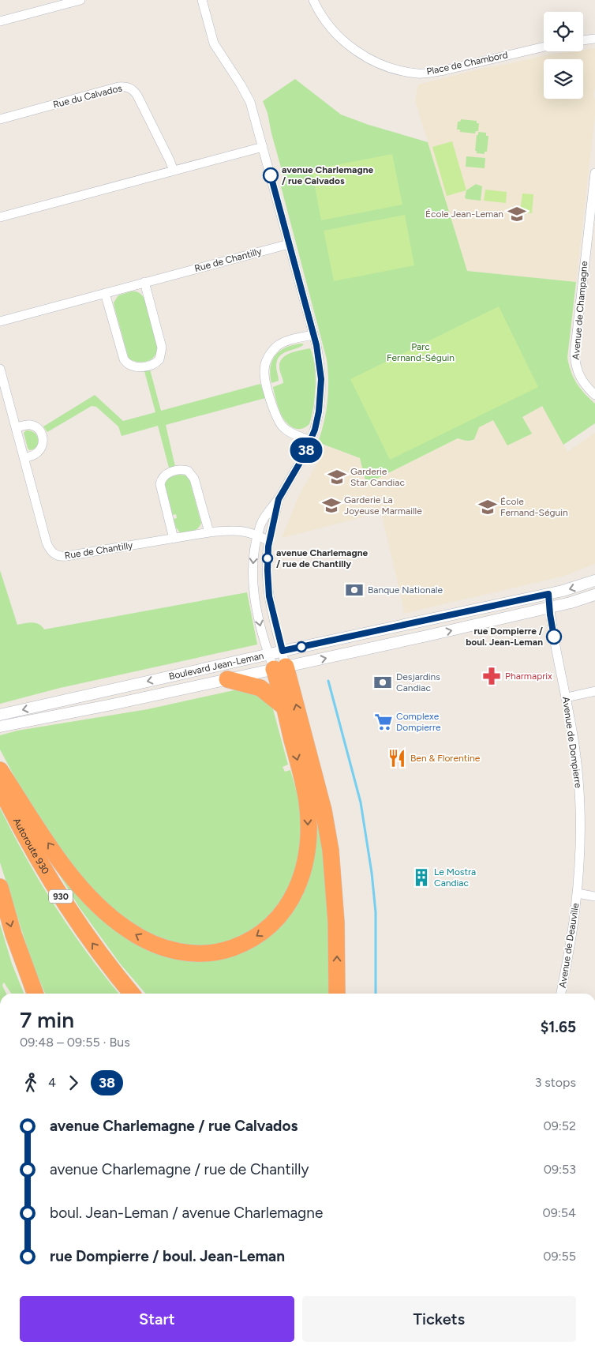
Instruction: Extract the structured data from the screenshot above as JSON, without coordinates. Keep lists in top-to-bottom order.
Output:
{
  "streets": {
    "highway": ["Autoroute 930", "930"],
    "street": [
      "Place de Chambord",
      "Rue du Calvados",
      "Rue de Chantilly",
      "Avenue de Champagne",
      "Boulevard Jean-Leman",
      "Avenue de Dompierre",
      "Avenue de Deauville"
    ]
  },
  "crossings": [
    ["Boulevard Jean-Leman", "Avenue de Dompierre"],
    ["Avenue de Dompierre", "Avenue de Deauville"]
  ],
  "parks": ["Parc Fernand-Séguin"],
  "places": {
    "other": ["avenue Charlemagne / rue Calvados", "avenue Charlemagne / rue de Chantilly", "rue Dompierre / boul. Jean-Leman"],
    "school or university": [
      "École Jean-Leman",
      "Garderie Star Candiac",
      "Garderie La Joyeuse Marmaille",
      "École Fernand-Séguin"
    ],
    "bank": ["Banque Nationale", "Desjardins Candiac"],
    "pharmacy": ["Pharmaprix"],
    "supermarket": ["Complexe Dompierre"],
    "restaurant": ["Ben & Florentine"],
    "building": ["Le Mostra Candiac"]
  },
  "lines": ["bus line 38"],
  "page": {
    "on_map": "38",
    "heading": ["7 min", "09:48 – 09:55 · Bus", "$1.65"],
    "legs": ["4", "38", "3 stops"],
    "list": [
      {
        "name": "avenue Charlemagne / rue Calvados",
        "value": "09:52"
      },
      {
        "name": "avenue Charlemagne / rue de Chantilly",
        "value": "09:53"
      },
      {
        "name": "boul. Jean-Leman / avenue Charlemagne",
        "value": "09:54"
      },
      {
        "name": "rue Dompierre / boul. Jean-Leman",
        "value": "09:55"
      }
    ],
    "buttons": ["Start", "Tickets"]
  }
}
